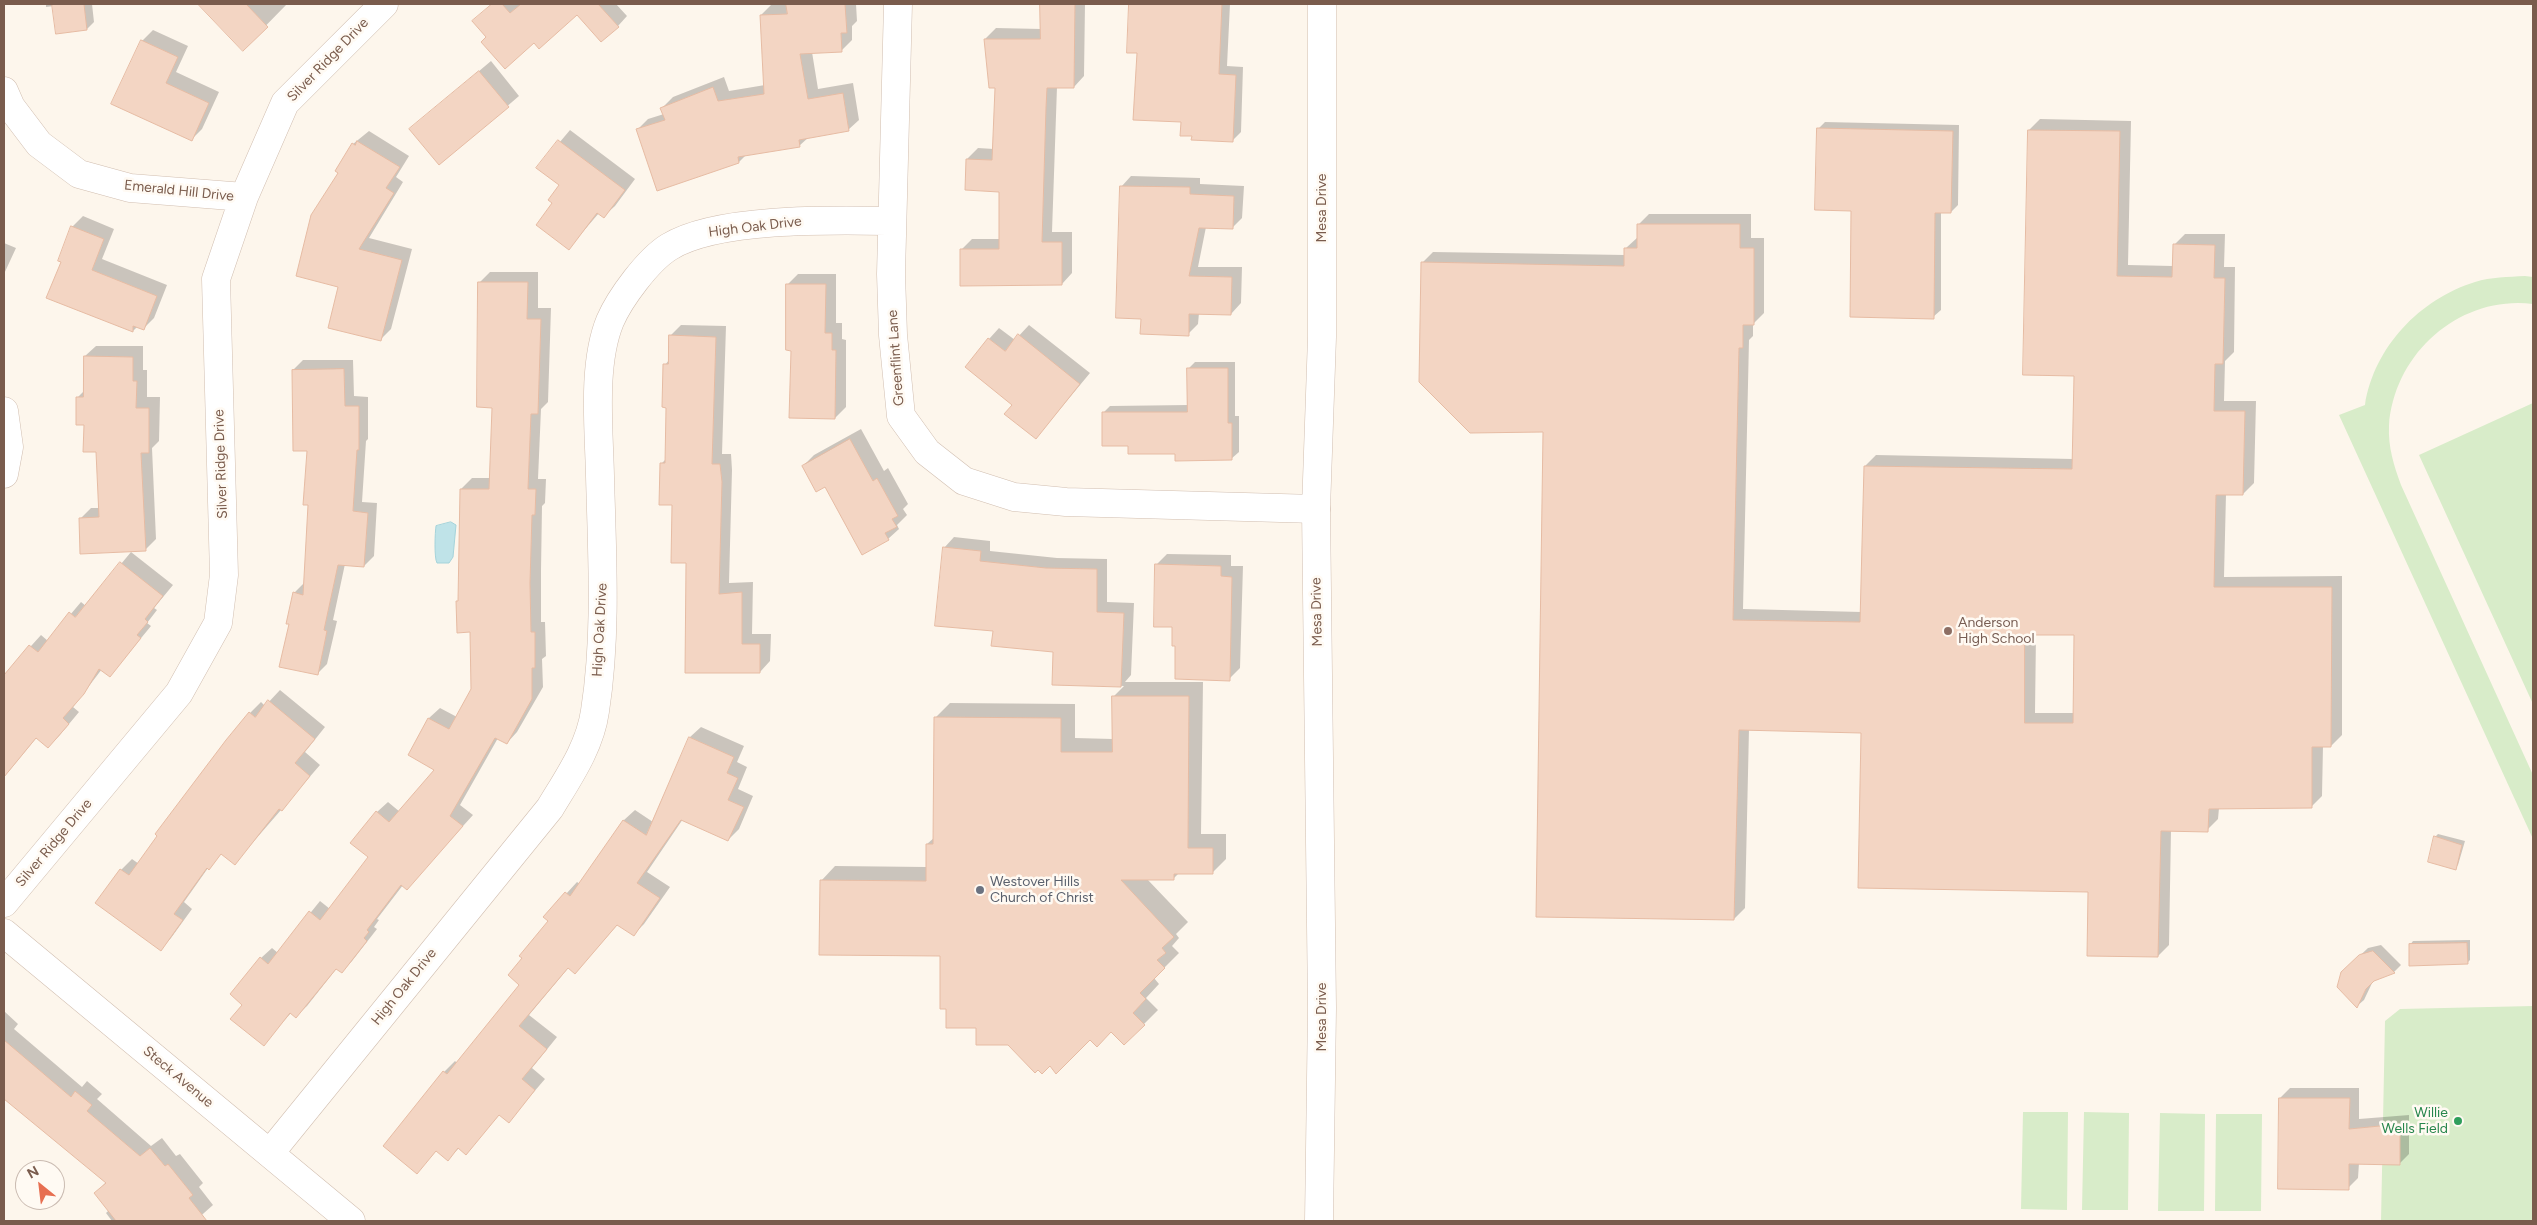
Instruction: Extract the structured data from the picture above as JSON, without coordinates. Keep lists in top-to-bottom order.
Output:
{
  "streets": {
    "street": [
      "Silver Ridge Drive",
      "Emerald Hill Drive",
      "Mesa Drive",
      "High Oak Drive",
      "Greenflint Lane",
      "Steck Avenue"
    ]
  },
  "crossings": [
    ["Silver Ridge Drive", "Emerald Hill Drive"],
    ["Mesa Drive", "Greenflint Lane"],
    ["High Oak Drive", "Greenflint Lane"],
    ["High Oak Drive", "Steck Avenue"]
  ],
  "places": ["Anderson High School", "Westover Hills Church of Christ", "Willie Wells Field"],
  "north": "top left"
}
